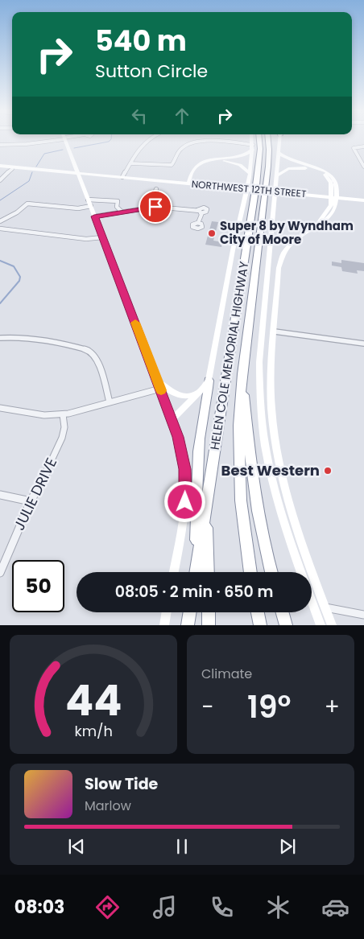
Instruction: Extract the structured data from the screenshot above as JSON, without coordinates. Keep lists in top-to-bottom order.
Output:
{
  "streets": {
    "highway": ["HELEN COLE MEMORIAL HIGHWAY"],
    "main road": ["NORTHWEST 12TH STREET"],
    "street": ["JULIE DRIVE"]
  },
  "places": ["Super 8 by Wyndham City of Moore", "Best Western"],
  "page": {
    "turn": ["540 m", "Sutton Circle"],
    "limit": "50",
    "trip": "08:05 · 2 min · 650 m",
    "tile": "Climate",
    "heat": ["−", "19°", "+"],
    "song": ["Slow Tide", "Marlow"],
    "tabs": "08:03",
    "gauge": ["44", "km/h"]
  }
}
